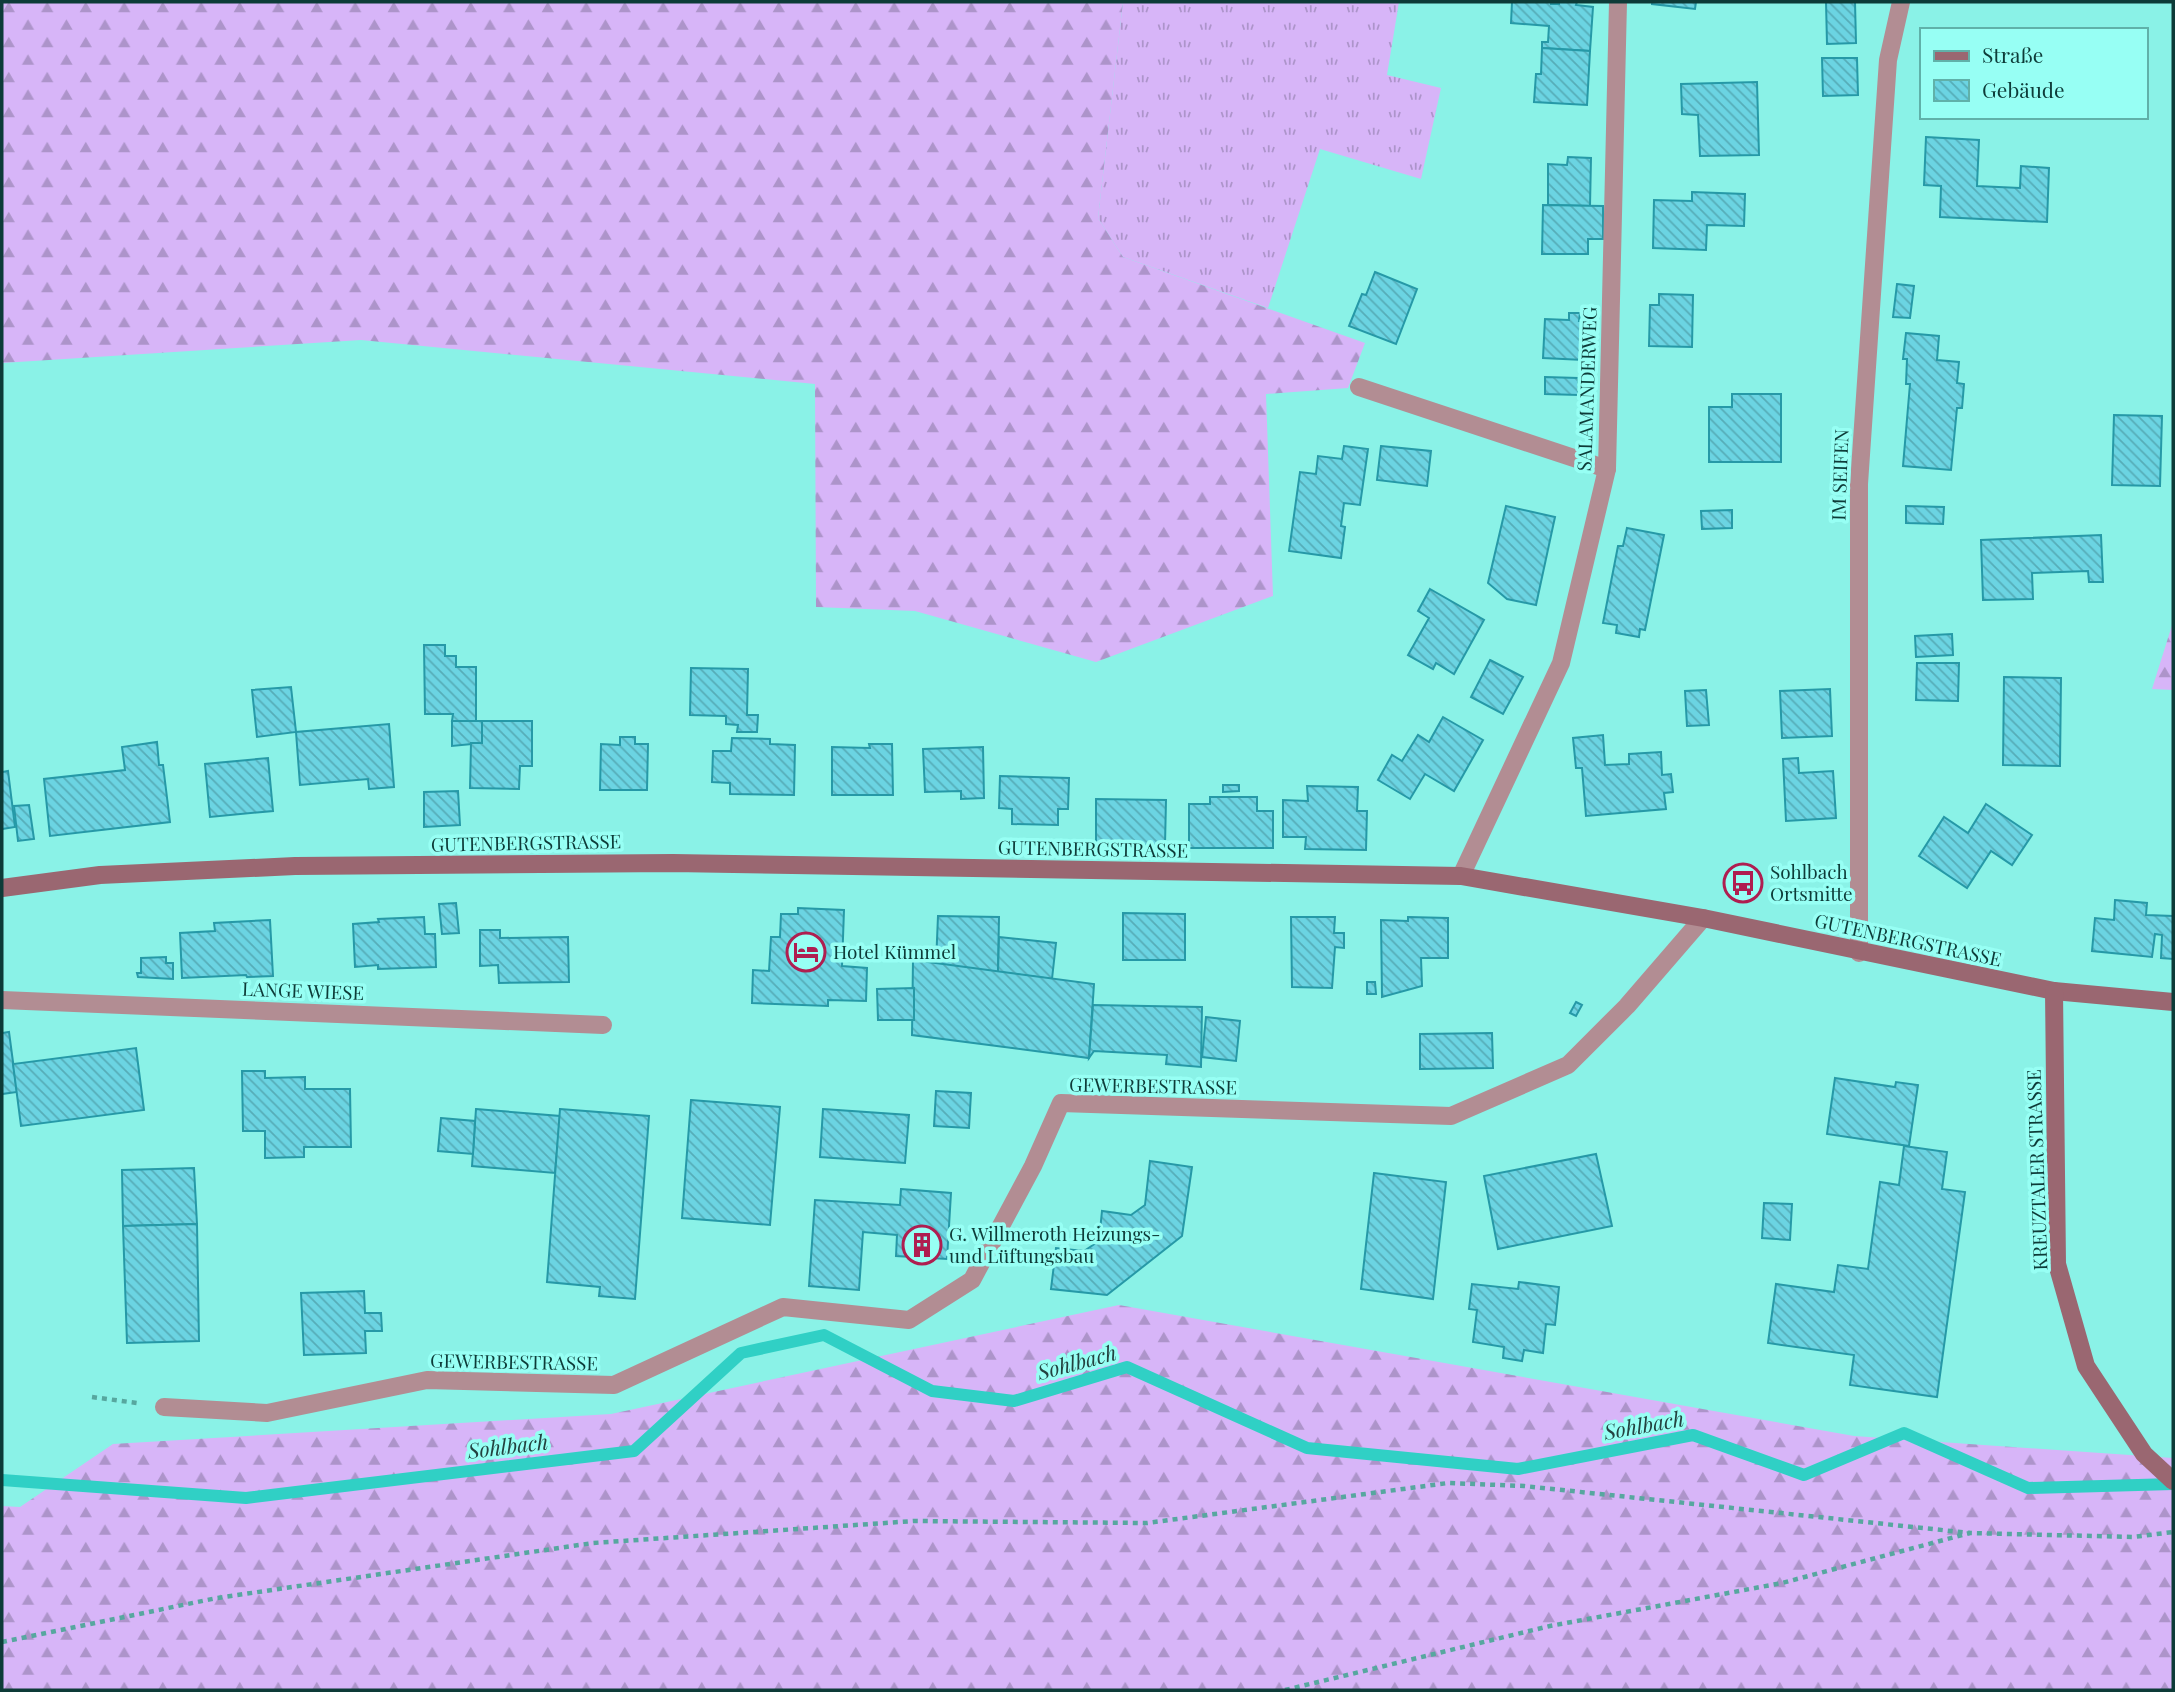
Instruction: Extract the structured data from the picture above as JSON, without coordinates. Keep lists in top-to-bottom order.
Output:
{
  "streets": {
    "street": [
      "SALAMANDERWEG",
      "IM SEIFEN",
      "GUTENBERGSTRASSE",
      "LANGE WIESE",
      "GEWERBESTRASSE",
      "KREUZTALER STRASSE"
    ]
  },
  "crossings": [
    ["SALAMANDERWEG", "GUTENBERGSTRASSE"],
    ["IM SEIFEN", "GUTENBERGSTRASSE"],
    ["GUTENBERGSTRASSE", "GEWERBESTRASSE"],
    ["GUTENBERGSTRASSE", "KREUZTALER STRASSE"]
  ],
  "water": ["Sohlbach"],
  "places": {
    "bus stop": ["Sohlbach Ortsmitte"],
    "hotel": ["Hotel Kümmel"],
    "building": ["G. Willmeroth Heizungs- und Lüftungsbau"]
  },
  "legend": ["Straße", "Gebäude"]
}
